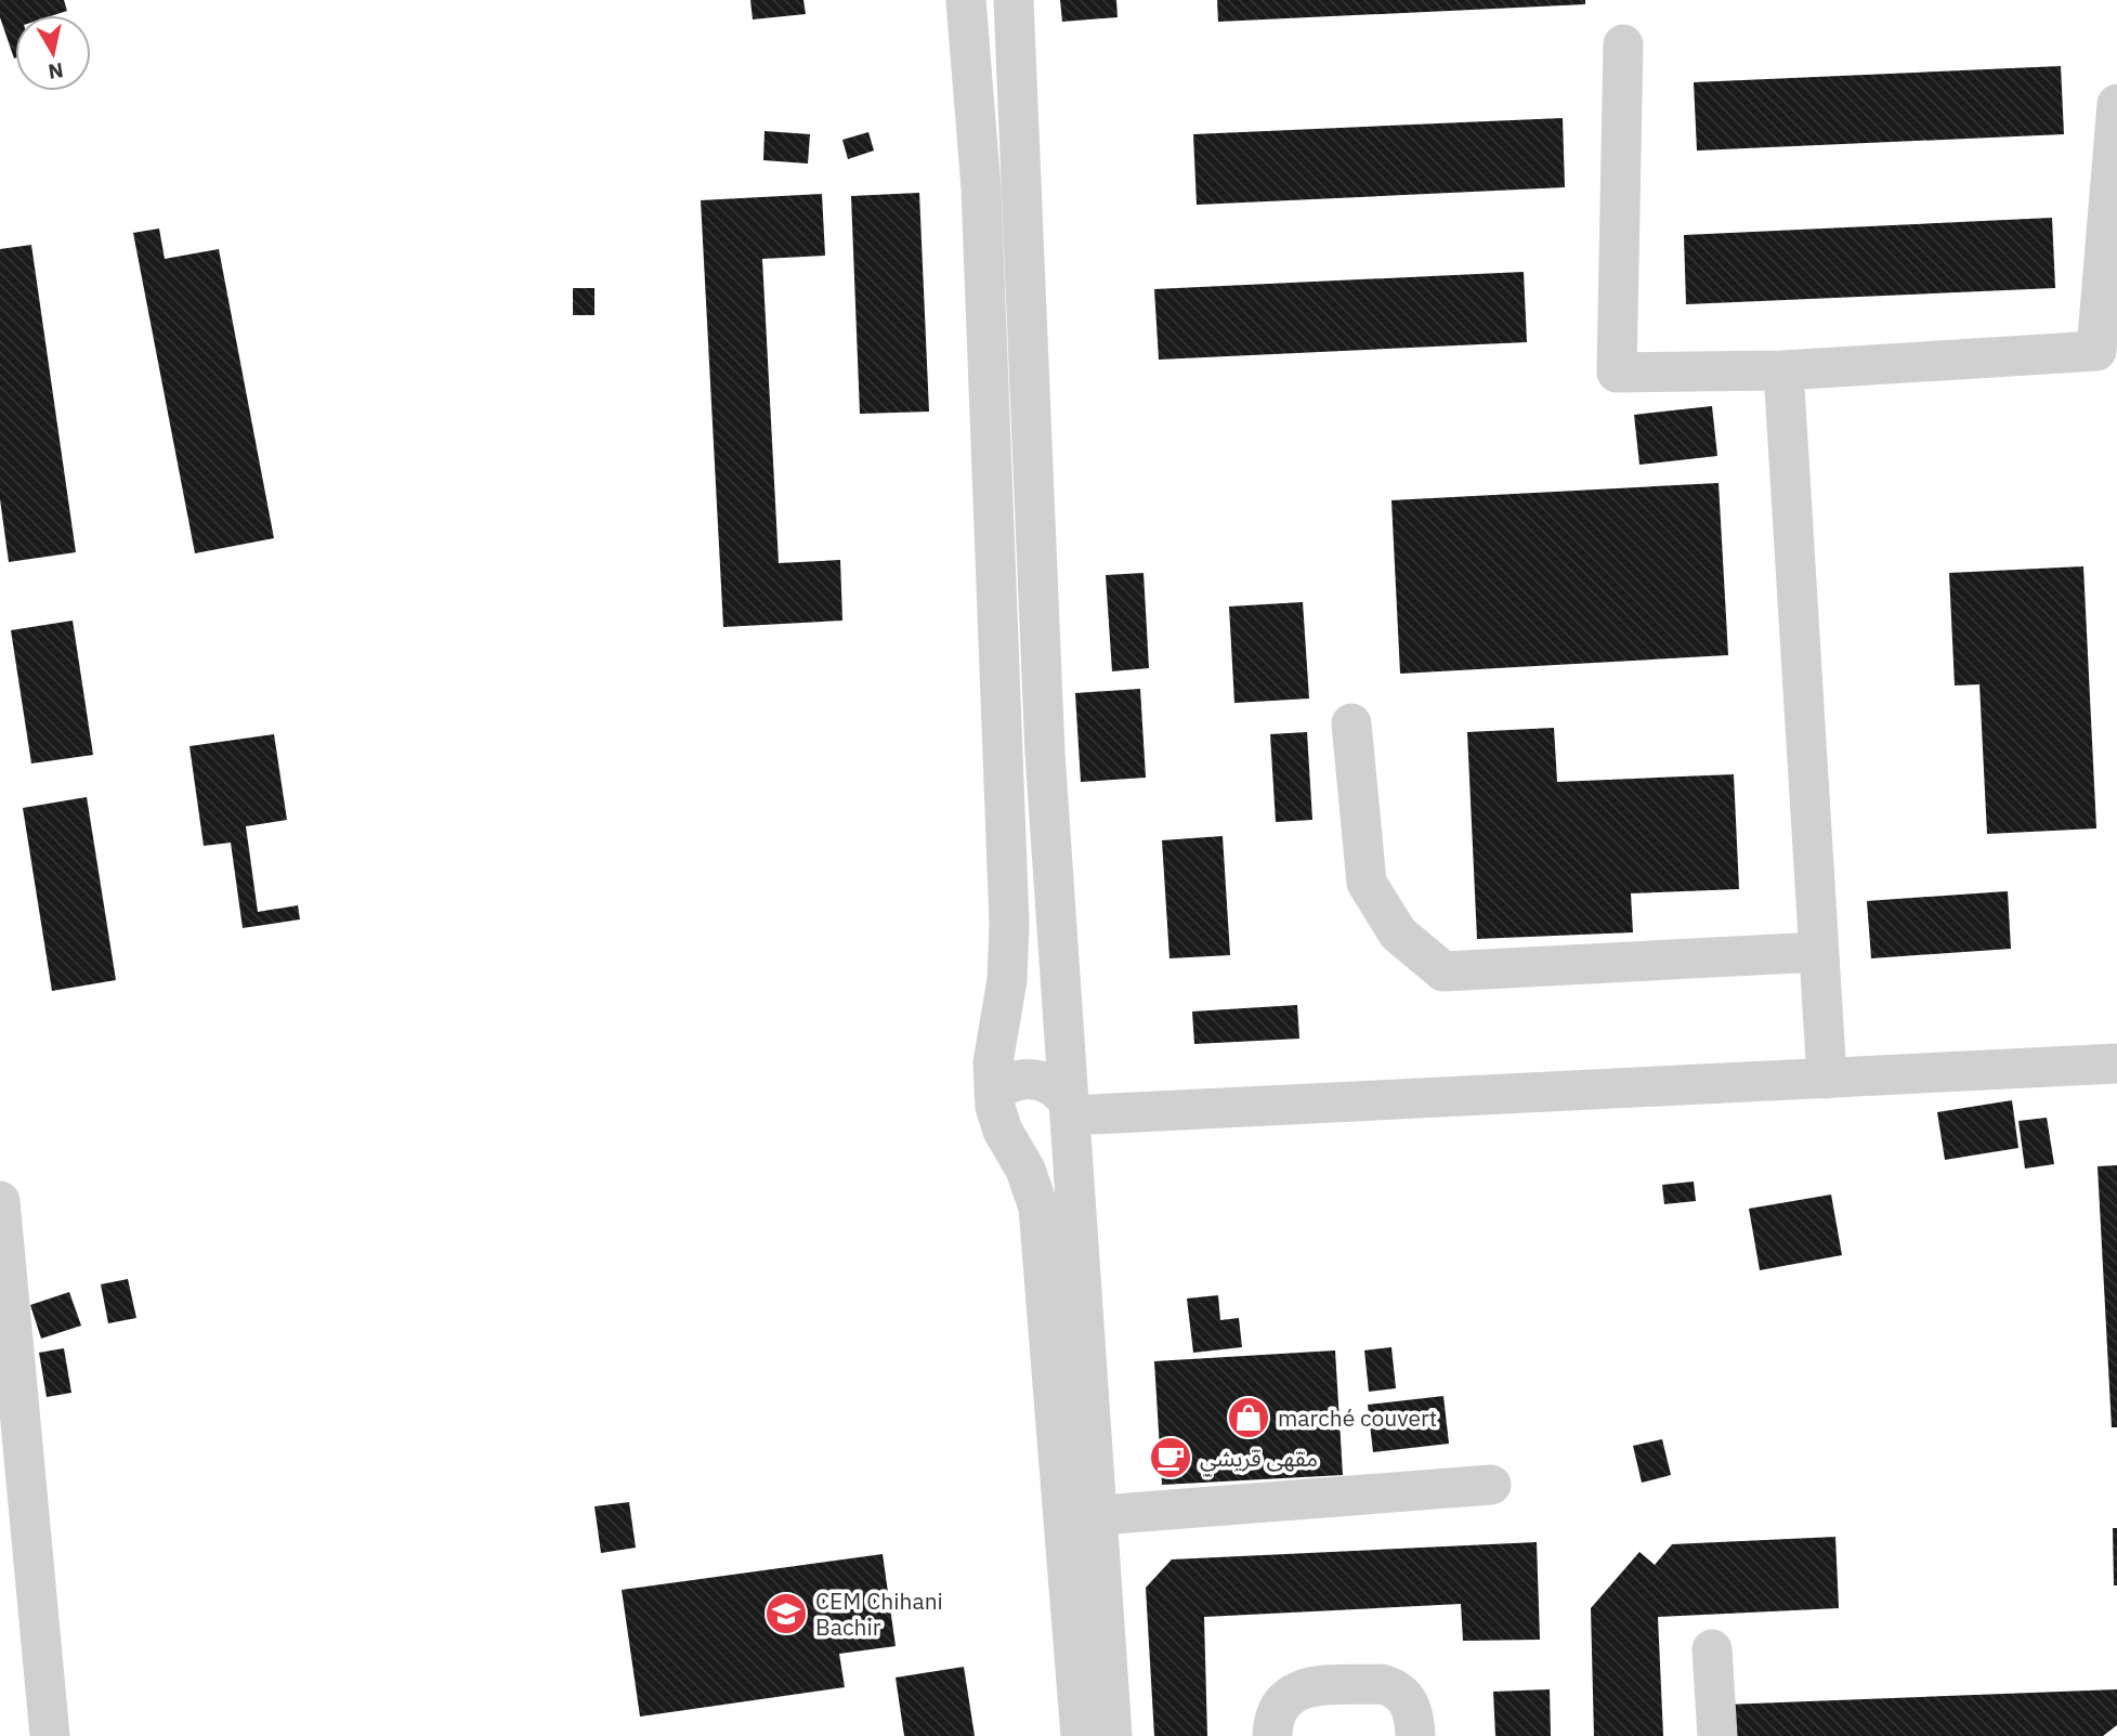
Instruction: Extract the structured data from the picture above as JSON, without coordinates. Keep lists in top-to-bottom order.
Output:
{
  "places": {
    "shop": ["marché couvert"],
    "cafe": ["مقهى قريشي"],
    "school or university": ["CEM Chihani Bachir"]
  },
  "north": "bottom"
}
